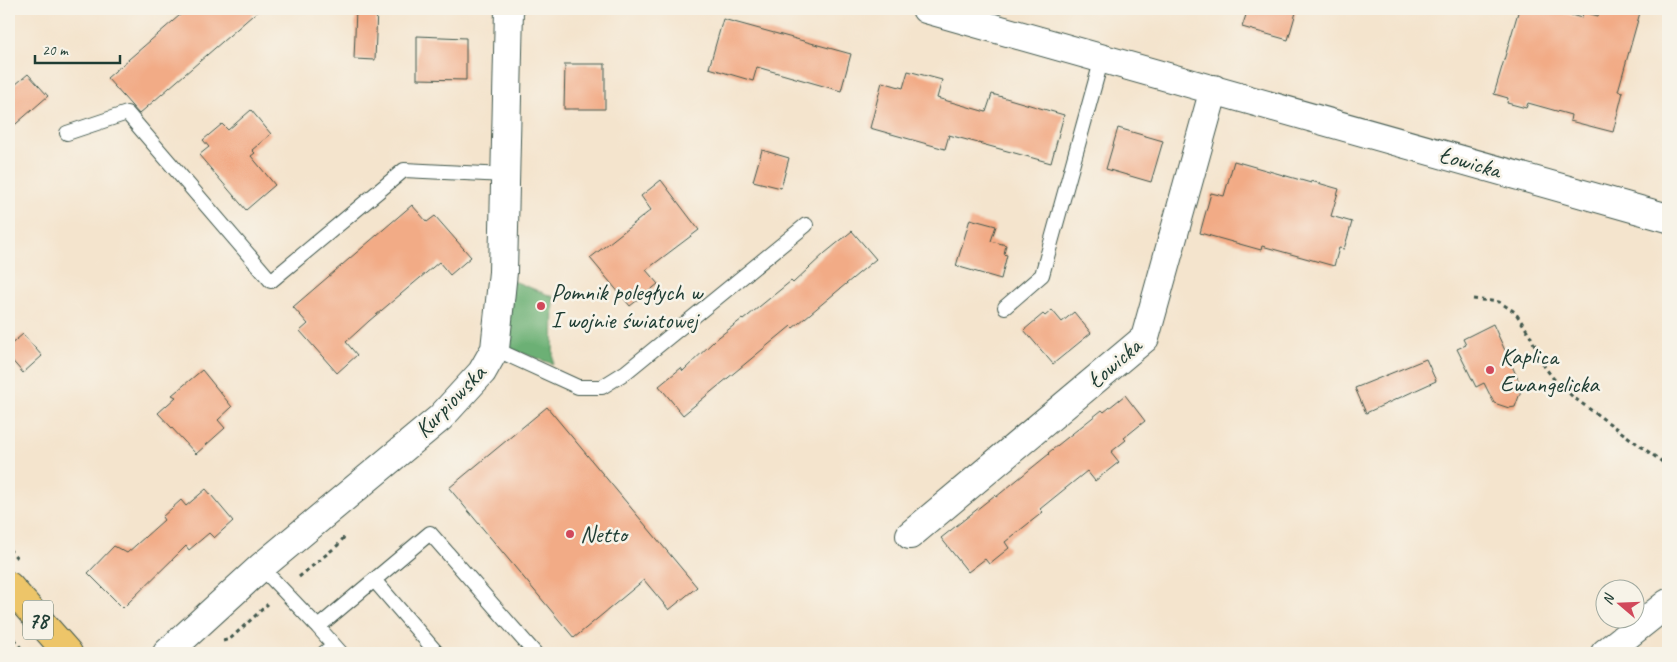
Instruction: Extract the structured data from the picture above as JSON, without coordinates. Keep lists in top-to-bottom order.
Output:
{
  "streets": {
    "main road": ["78"],
    "street": ["Łowicka", "Kurpiowska"]
  },
  "places": ["Pomnik poległych w I wojnie światowej", "Kaplica Ewangelicka", "Netto"],
  "scale_bar": "20 m",
  "north": "left"
}
